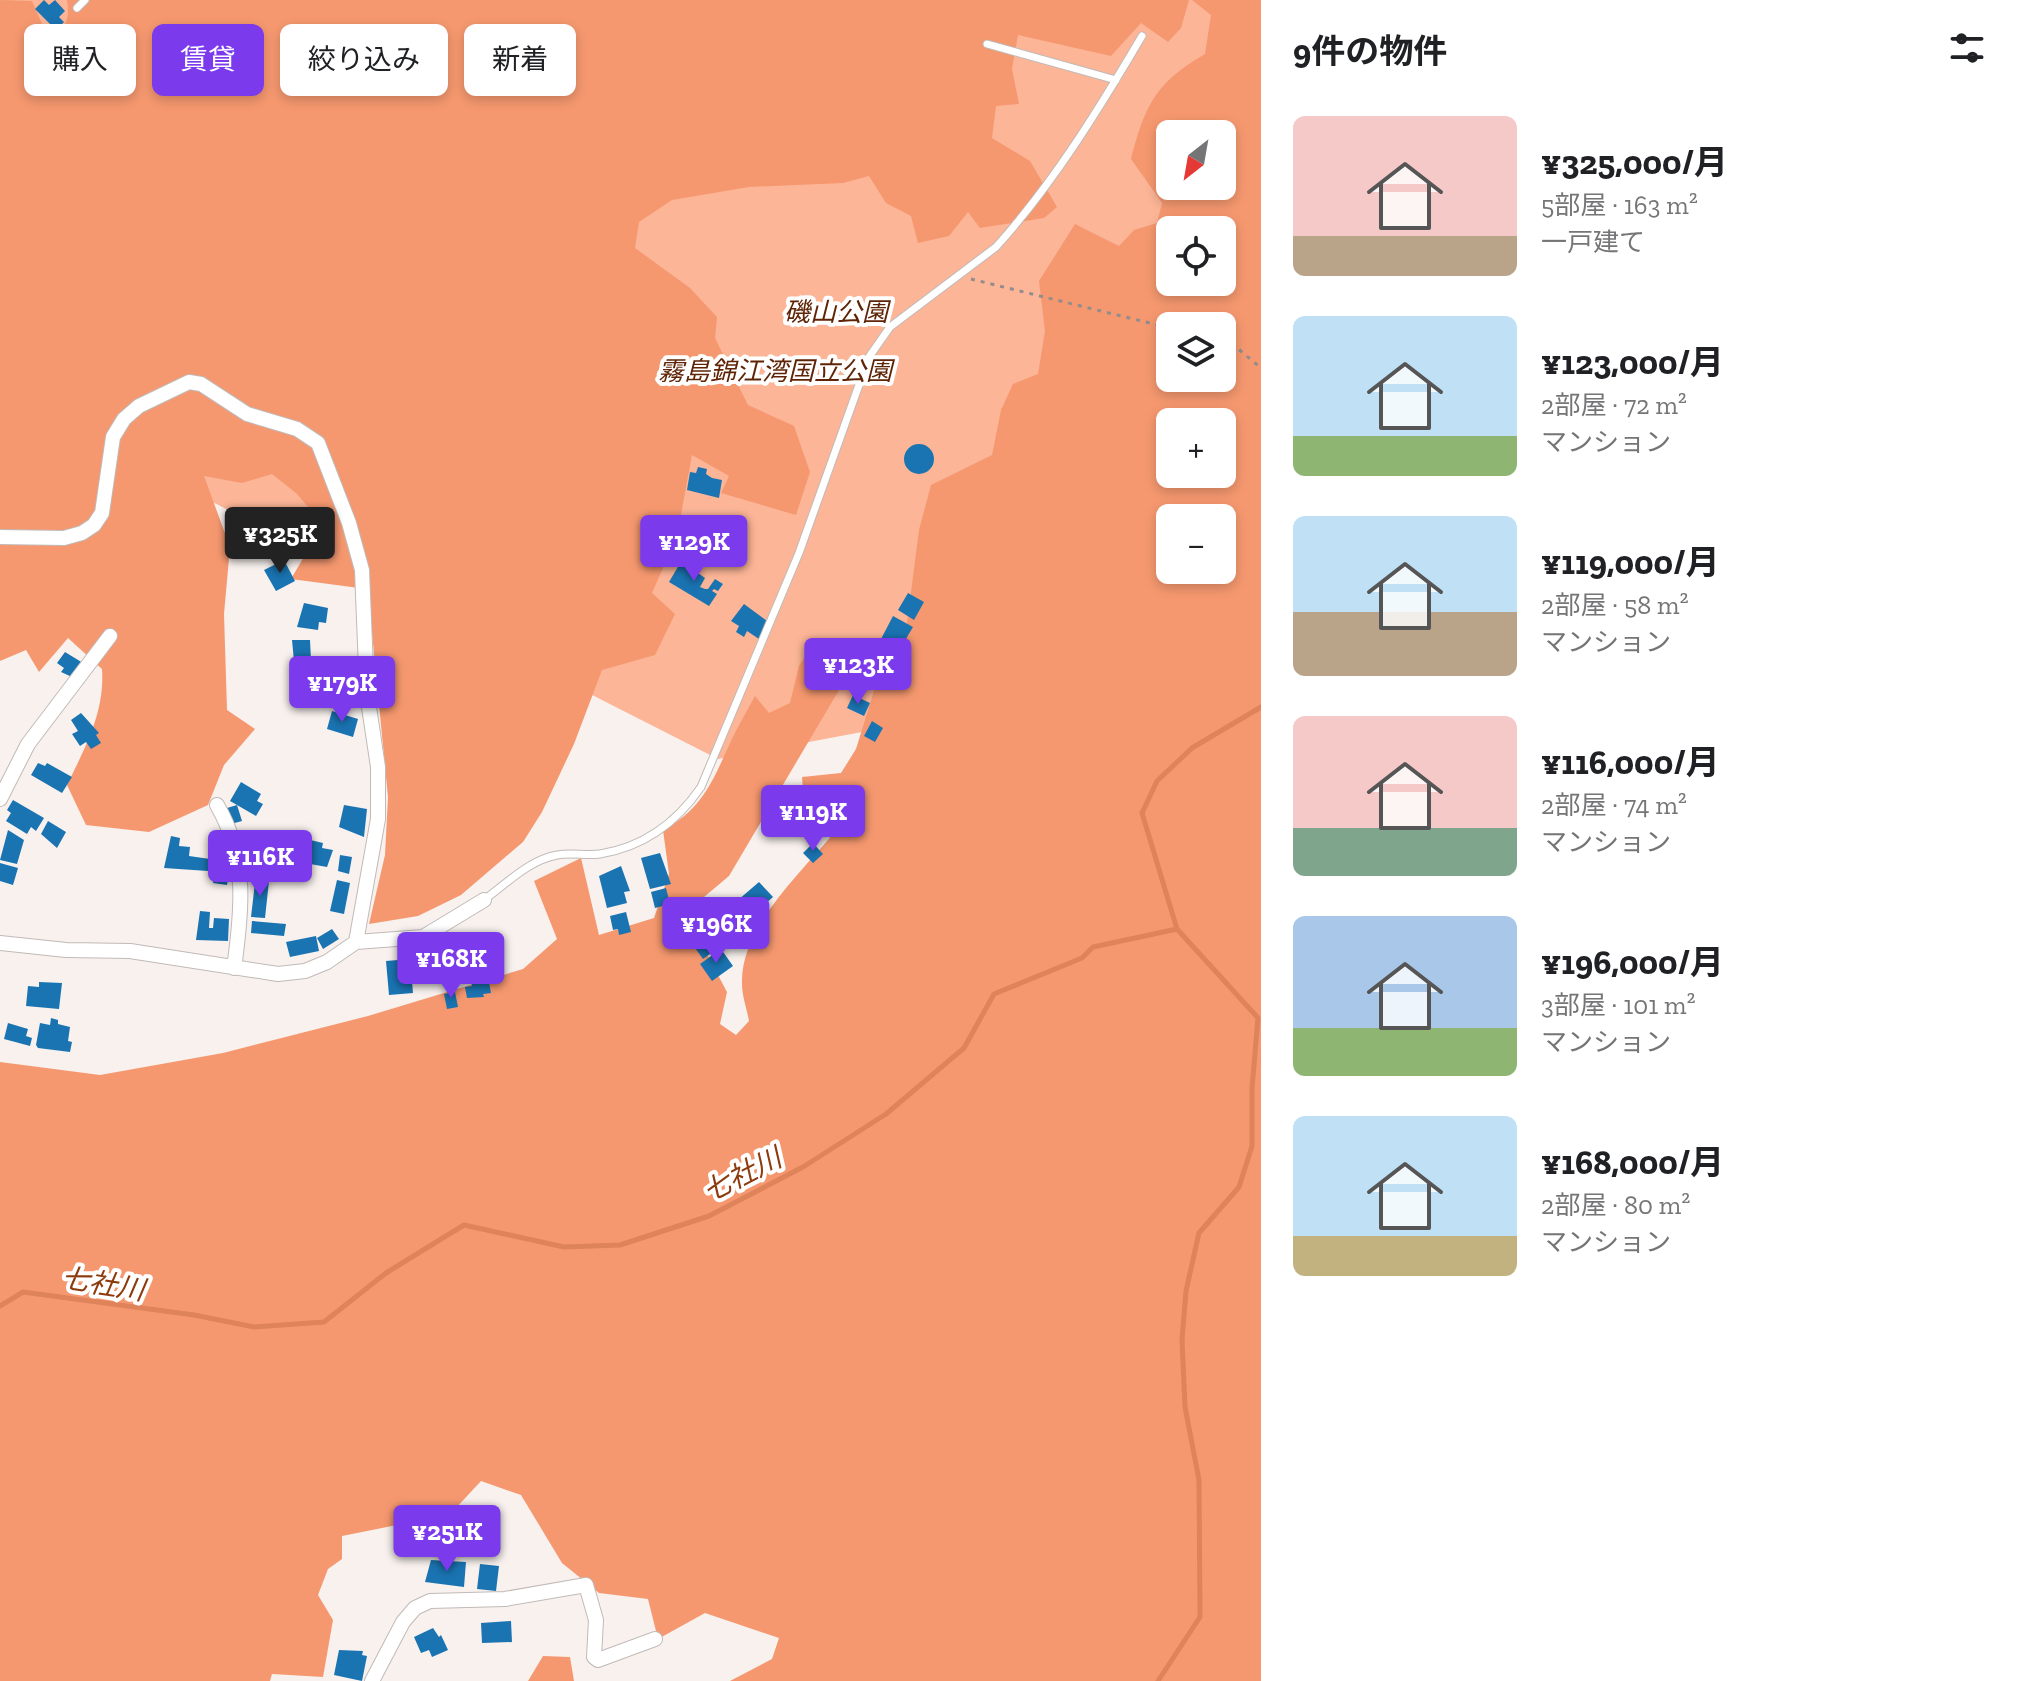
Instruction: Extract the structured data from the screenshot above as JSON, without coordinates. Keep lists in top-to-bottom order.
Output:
{
  "water": ["七社川"],
  "parks": ["磯山公園", "霧島錦江湾国立公園"],
  "north": "bottom left",
  "page": {
    "heading": "9件の物件",
    "chip": [
      "購入",
      "賃貸",
      "絞り込み",
      "新着"
    ],
    "list": [
      {
        "name": "¥325,000/月",
        "note": "5部屋 · 163 m² · 一戸建て"
      },
      {
        "name": "¥123,000/月",
        "note": "2部屋 · 72 m² · マンション"
      },
      {
        "name": "¥119,000/月",
        "note": "2部屋 · 58 m² · マンション"
      },
      {
        "name": "¥116,000/月",
        "note": "2部屋 · 74 m² · マンション"
      },
      {
        "name": "¥196,000/月",
        "note": "3部屋 · 101 m² · マンション"
      },
      {
        "name": "¥168,000/月",
        "note": "2部屋 · 80 m² · マンション"
      }
    ],
    "map_buttons": ["+", "−"],
    "price": [
      "¥325K",
      "¥129K",
      "¥123K",
      "¥179K",
      "¥119K",
      "¥116K",
      "¥196K",
      "¥168K",
      "¥251K"
    ]
  }
}
